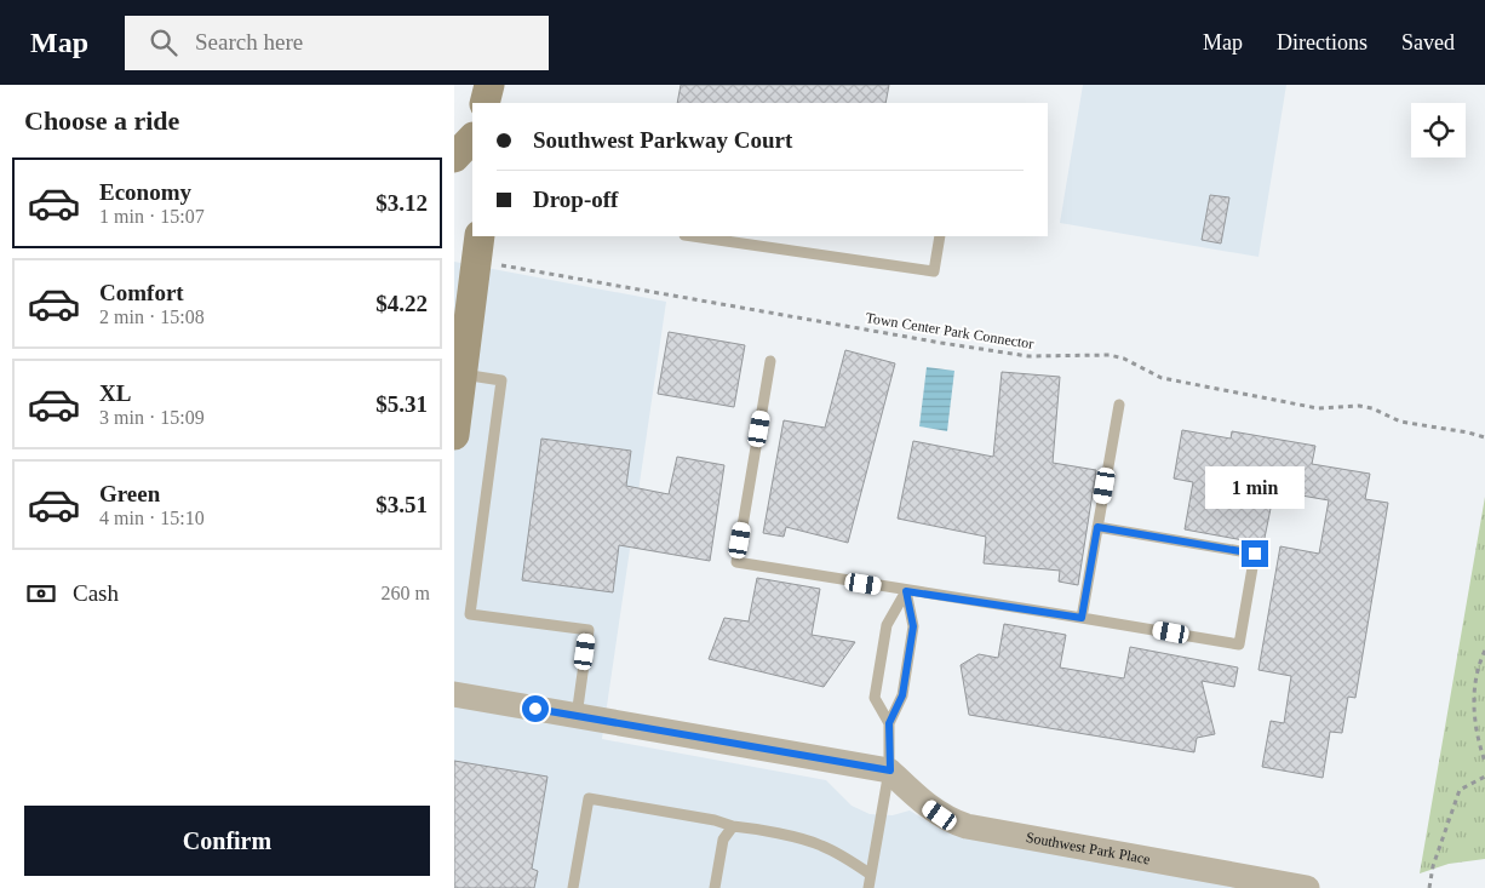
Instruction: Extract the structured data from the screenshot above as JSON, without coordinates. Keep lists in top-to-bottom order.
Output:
{
  "streets": {
    "street": ["Southwest Park Place"],
    "path": ["Town Center Park Connector"]
  },
  "page": {
    "header": "Map",
    "search": "Search here",
    "nav": ["Map", "Directions", "Saved"],
    "heading": "Choose a ride",
    "banner": ["Southwest Parkway Court", "Drop-off"],
    "list": [
      {
        "name": "Economy",
        "note": "1 min · 15:07",
        "value": "$3.12"
      },
      {
        "name": "Comfort",
        "note": "2 min · 15:08",
        "value": "$4.22"
      },
      {
        "name": "XL",
        "note": "3 min · 15:09",
        "value": "$5.31"
      },
      {
        "name": "Green",
        "note": "4 min · 15:10",
        "value": "$3.51"
      }
    ],
    "bubble": "1 min",
    "pay": ["Cash", "260 m"],
    "buttons": "Confirm"
  }
}
